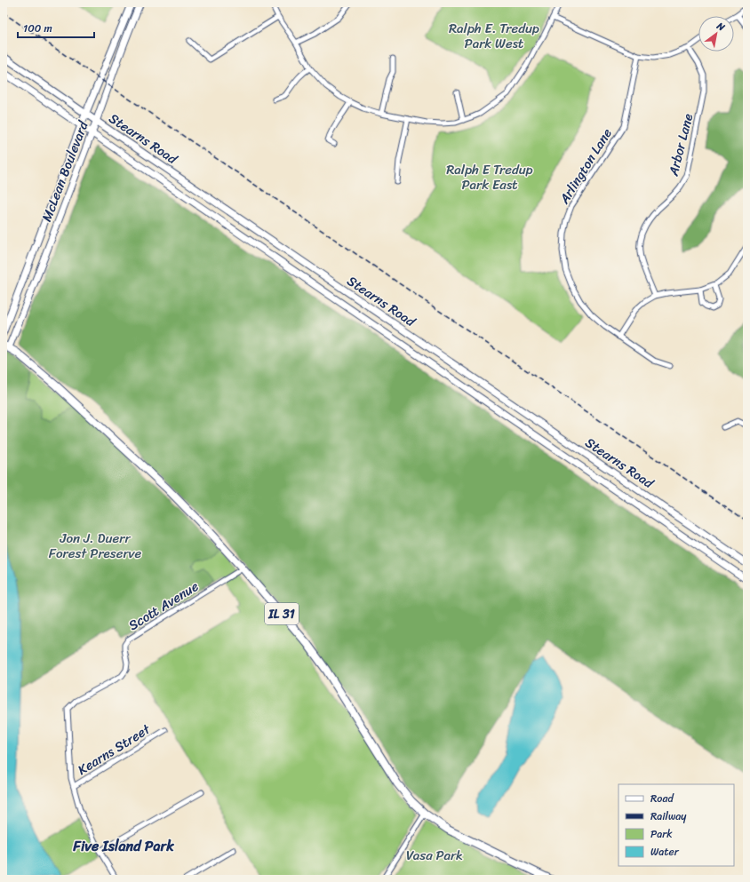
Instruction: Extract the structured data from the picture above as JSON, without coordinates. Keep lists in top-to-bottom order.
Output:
{
  "streets": {
    "main road": ["Stearns Road", "McLean Boulevard", "IL 31"],
    "street": [
      "Arbor Lane",
      "Arlington Lane",
      "Scott Avenue",
      "Kearns Street"
    ]
  },
  "crossings": [
    ["Stearns Road", "McLean Boulevard"],
    ["McLean Boulevard", "IL 31"],
    ["Scott Avenue", "IL 31"],
    ["Scott Avenue", "Kearns Street"]
  ],
  "districts": ["Five Island Park"],
  "parks": [
    "Ralph E. Tredup Park West",
    "Ralph E Tredup Park East",
    "Jon J. Duerr Forest Preserve",
    "Vasa Park"
  ],
  "legend": [
    "Road",
    "Railway",
    "Park",
    "Water"
  ],
  "scale_bar": "100 m",
  "north": "top right"
}
